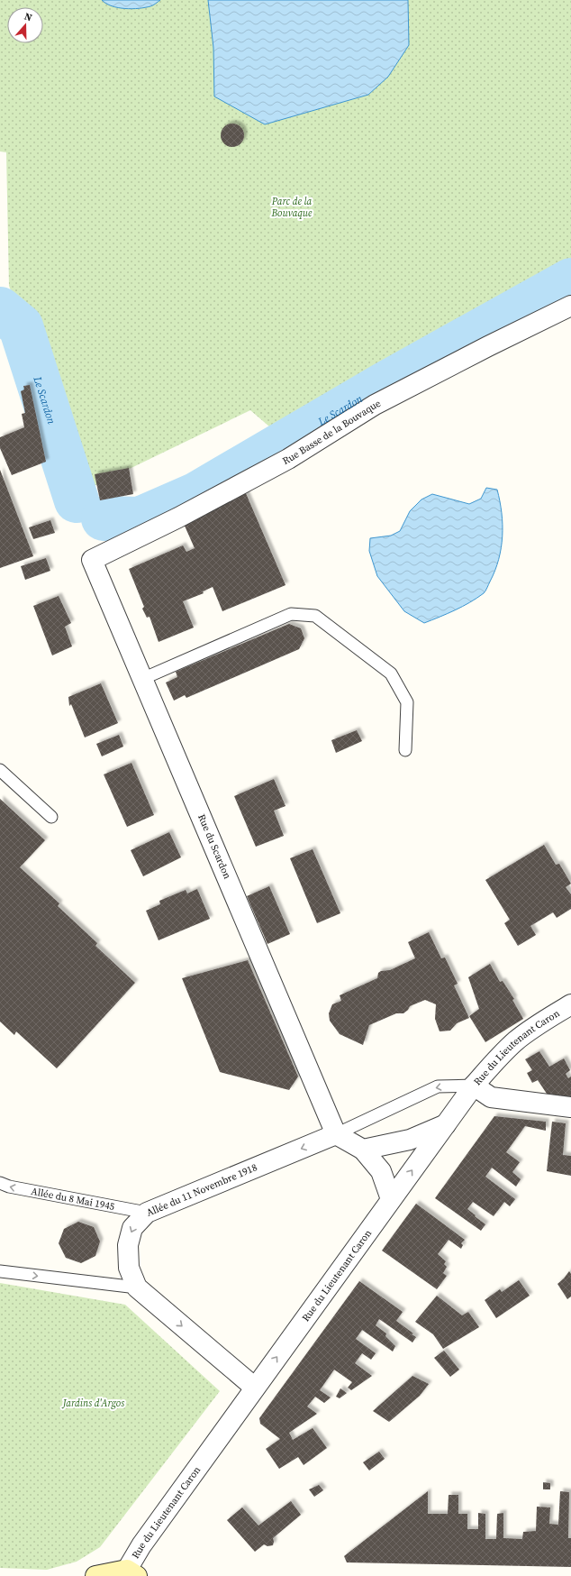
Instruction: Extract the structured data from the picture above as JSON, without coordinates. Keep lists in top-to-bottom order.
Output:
{
  "streets": {
    "street": [
      "Rue Basse de la Bouvaque",
      "Rue du Scardon",
      "Rue du Lieutenant Caron",
      "Allée du 11 Novembre 1918"
    ],
    "lane": ["Allée du 8 Mai 1945"]
  },
  "crossings": [
    ["Rue Basse de la Bouvaque", "Rue du Scardon"],
    ["Rue du Scardon", "Allée du 11 Novembre 1918"],
    ["Rue du Lieutenant Caron", "Allée du 11 Novembre 1918"],
    ["Allée du 11 Novembre 1918", "Allée du 8 Mai 1945"]
  ],
  "one_way": ["Rue du Lieutenant Caron"],
  "water": ["Le Scardon"],
  "parks": ["Parc de la Bouvaque", "Jardins d'Argos"],
  "north": "top"
}
